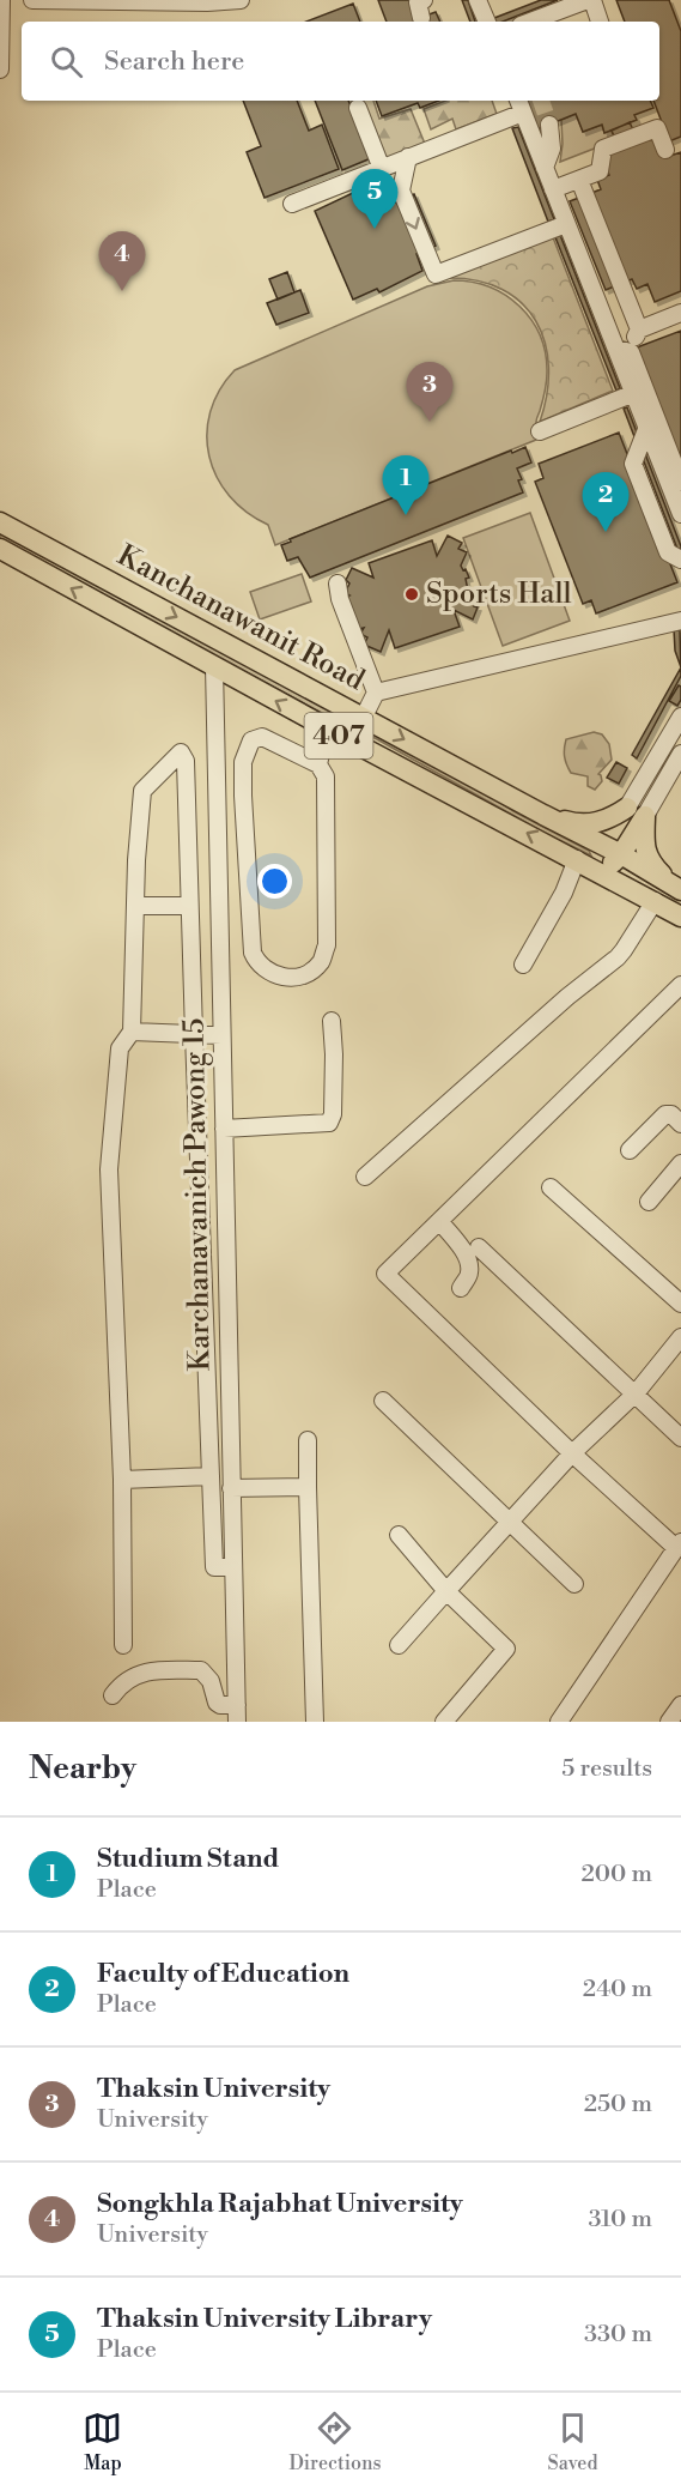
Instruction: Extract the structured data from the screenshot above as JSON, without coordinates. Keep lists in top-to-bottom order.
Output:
{
  "streets": {
    "main road": ["Kanchanawanit Road", "407"],
    "street": ["Karchanavanich Pawong 15"]
  },
  "crossings": [
    ["Kanchanawanit Road", "Karchanavanich Pawong 15"]
  ],
  "places": ["Sports Hall"],
  "page": {
    "search": "Search here",
    "pins": [
      "5",
      "4",
      "3",
      "1",
      "2"
    ],
    "heading": ["Nearby", "5 results"],
    "list": [
      {
        "mark": "1",
        "name": "Studium Stand",
        "note": "Place",
        "value": "200 m"
      },
      {
        "mark": "2",
        "name": "Faculty of Education",
        "note": "Place",
        "value": "240 m"
      },
      {
        "mark": "3",
        "name": "Thaksin University",
        "note": "University",
        "value": "250 m"
      },
      {
        "mark": "4",
        "name": "Songkhla Rajabhat University",
        "note": "University",
        "value": "310 m"
      },
      {
        "mark": "5",
        "name": "Thaksin University Library",
        "note": "Place",
        "value": "330 m"
      }
    ],
    "nav": ["Map", "Directions", "Saved"]
  }
}
